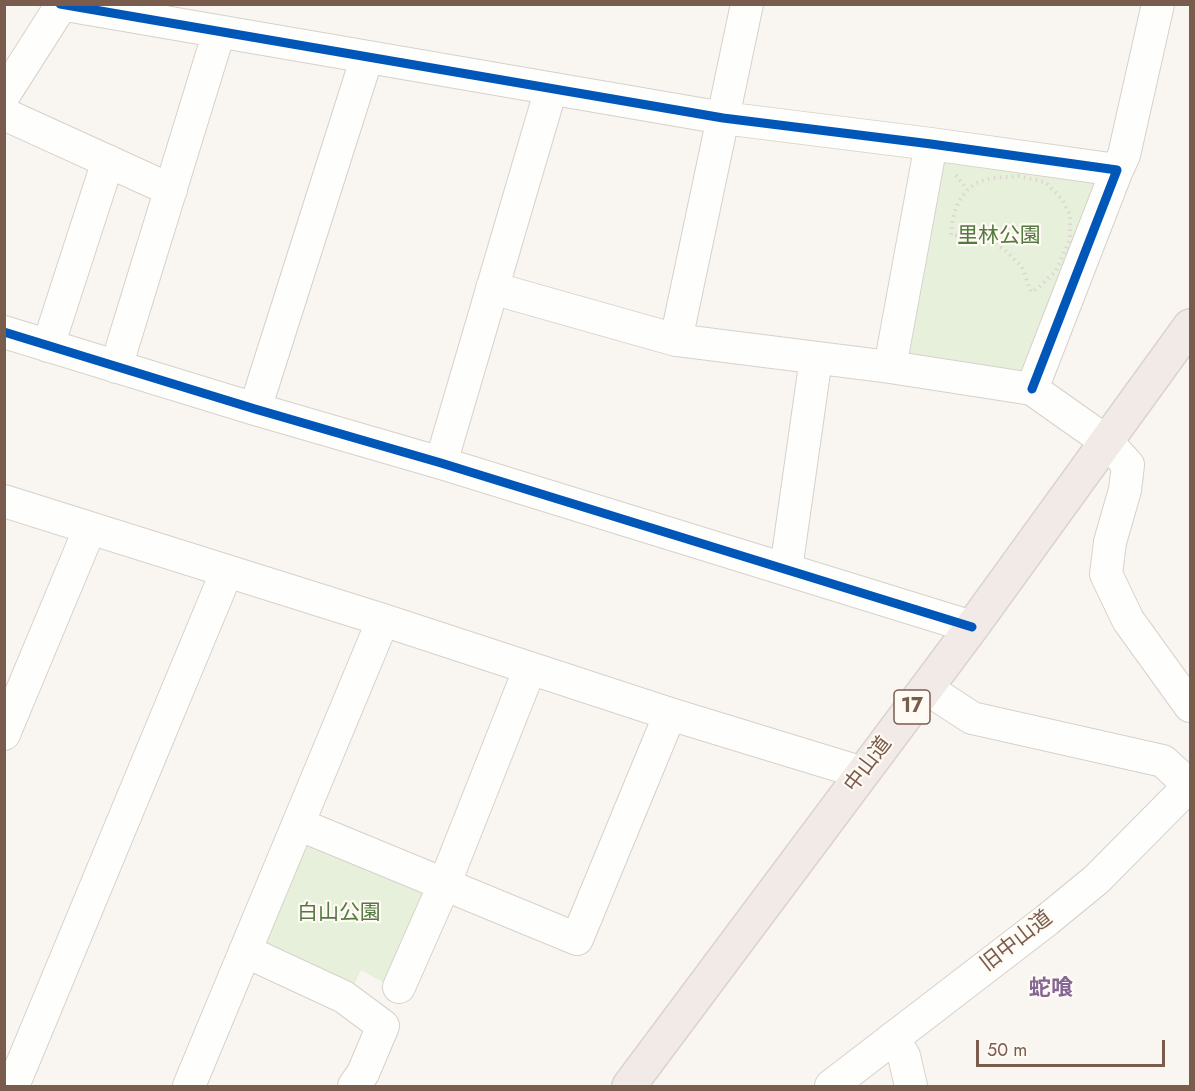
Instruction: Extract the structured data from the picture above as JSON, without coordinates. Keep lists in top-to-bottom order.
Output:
{
  "streets": {
    "highway": ["17", "中山道"],
    "street": ["旧中山道"]
  },
  "districts": ["蛇喰"],
  "parks": ["里林公園", "白山公園"],
  "scale_bar": "50 m"
}
